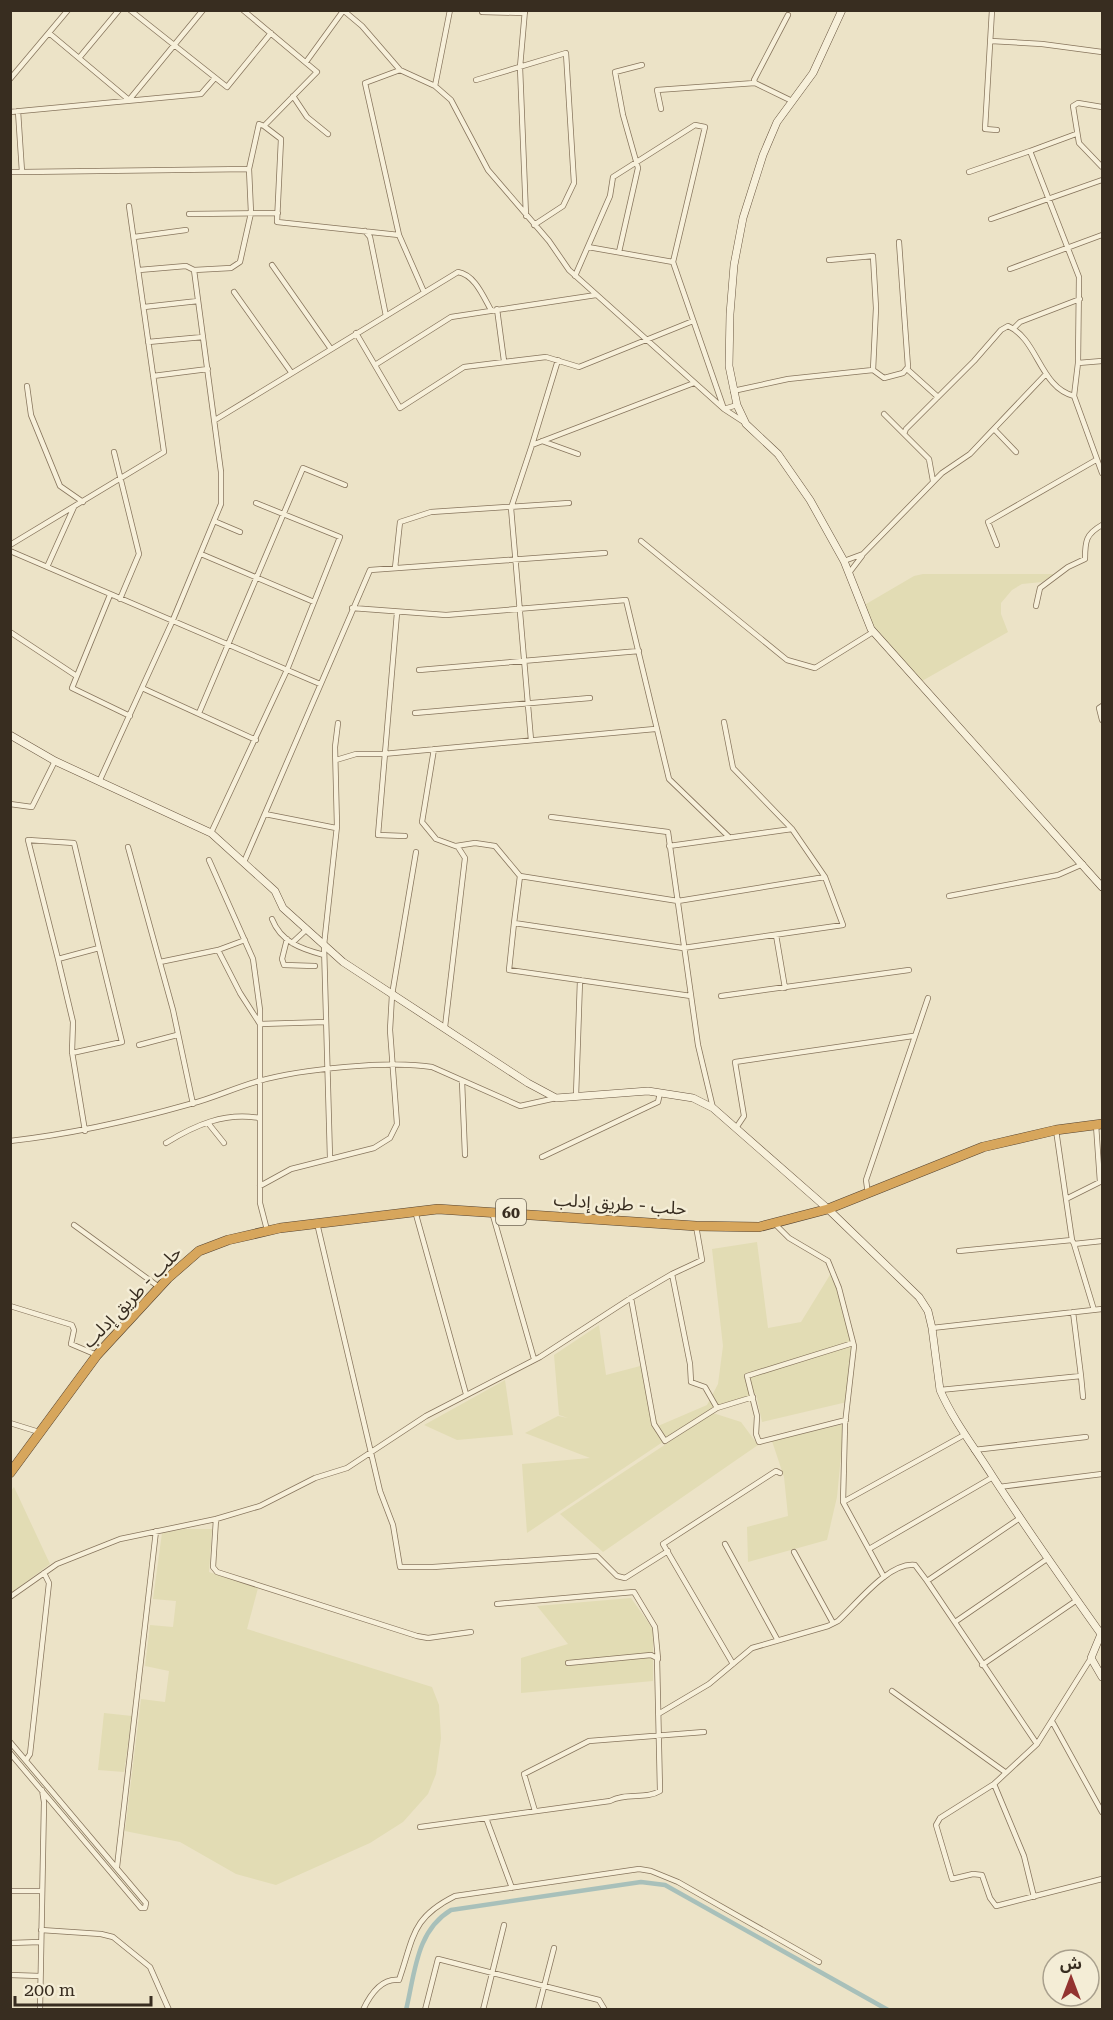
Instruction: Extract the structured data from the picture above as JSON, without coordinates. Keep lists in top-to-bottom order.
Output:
{
  "streets": {
    "highway": ["حلب - طريق إدلب", "60"]
  },
  "scale_bar": "200 m",
  "north": "top"
}
